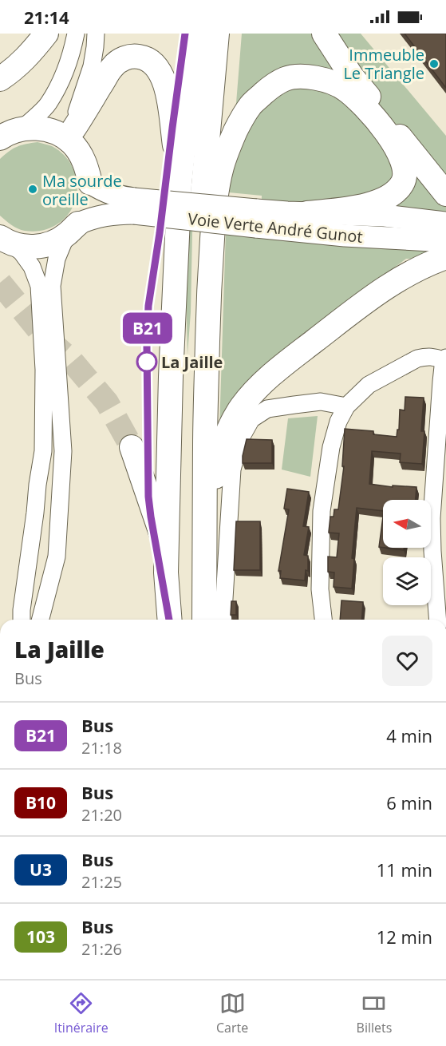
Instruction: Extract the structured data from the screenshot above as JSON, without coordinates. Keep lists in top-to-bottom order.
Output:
{
  "streets": {
    "main road": ["Voie Verte André Gunot"]
  },
  "places": ["Immeuble Le Triangle", "Ma sourde oreille", "La Jaille"],
  "lines": ["bus line B21"],
  "north": "left",
  "page": {
    "status": "21:14",
    "on_map": "B21",
    "heading": ["La Jaille", "Bus"],
    "list": [
      {
        "mark": "B21",
        "name": "Bus",
        "note": "21:18",
        "value": "4 min"
      },
      {
        "mark": "B10",
        "name": "Bus",
        "note": "21:20",
        "value": "6 min"
      },
      {
        "mark": "U3",
        "name": "Bus",
        "note": "21:25",
        "value": "11 min"
      },
      {
        "mark": "103",
        "name": "Bus",
        "note": "21:26",
        "value": "12 min"
      }
    ],
    "tabs": ["Itinéraire", "Carte", "Billets"]
  }
}
